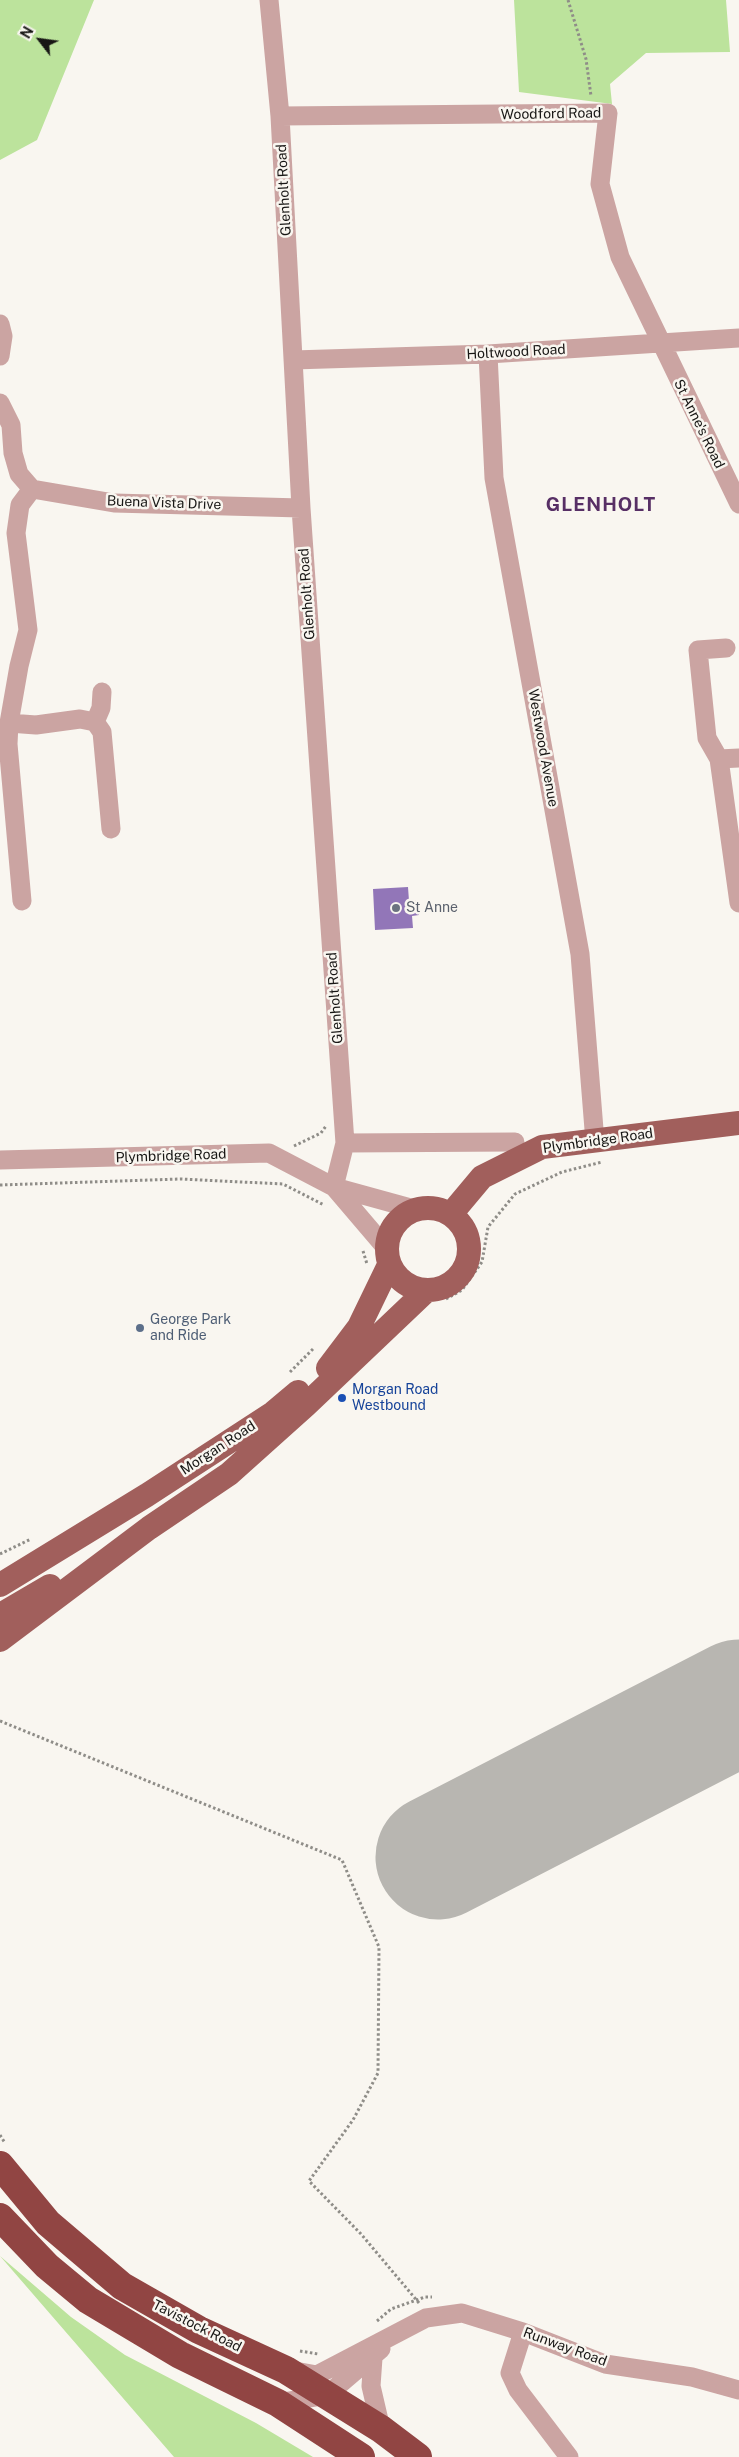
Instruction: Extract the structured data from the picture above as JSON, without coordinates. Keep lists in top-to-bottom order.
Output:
{
  "streets": {
    "highway": ["Tavistock Road"],
    "main road": ["Plymbridge Road", "Morgan Road"],
    "street": [
      "Woodford Road",
      "Glenholt Road",
      "Holtwood Road",
      "St Anne's Road",
      "Buena Vista Drive",
      "Westwood Avenue",
      "Runway Road"
    ]
  },
  "crossings": [
    ["Woodford Road", "Glenholt Road"],
    ["Woodford Road", "Holtwood Road"],
    ["Woodford Road", "St Anne's Road"],
    ["Glenholt Road", "Holtwood Road"],
    ["Glenholt Road", "Buena Vista Drive"],
    ["Glenholt Road", "Plymbridge Road"],
    ["Holtwood Road", "St Anne's Road"],
    ["Holtwood Road", "Westwood Avenue"],
    ["Westwood Avenue", "Plymbridge Road"],
    ["Plymbridge Road", "Morgan Road"],
    ["Tavistock Road", "Runway Road"]
  ],
  "districts": ["GLENHOLT"],
  "places": ["St Anne", "George Park and Ride", "Morgan Road Westbound"],
  "north": "top left"
}
